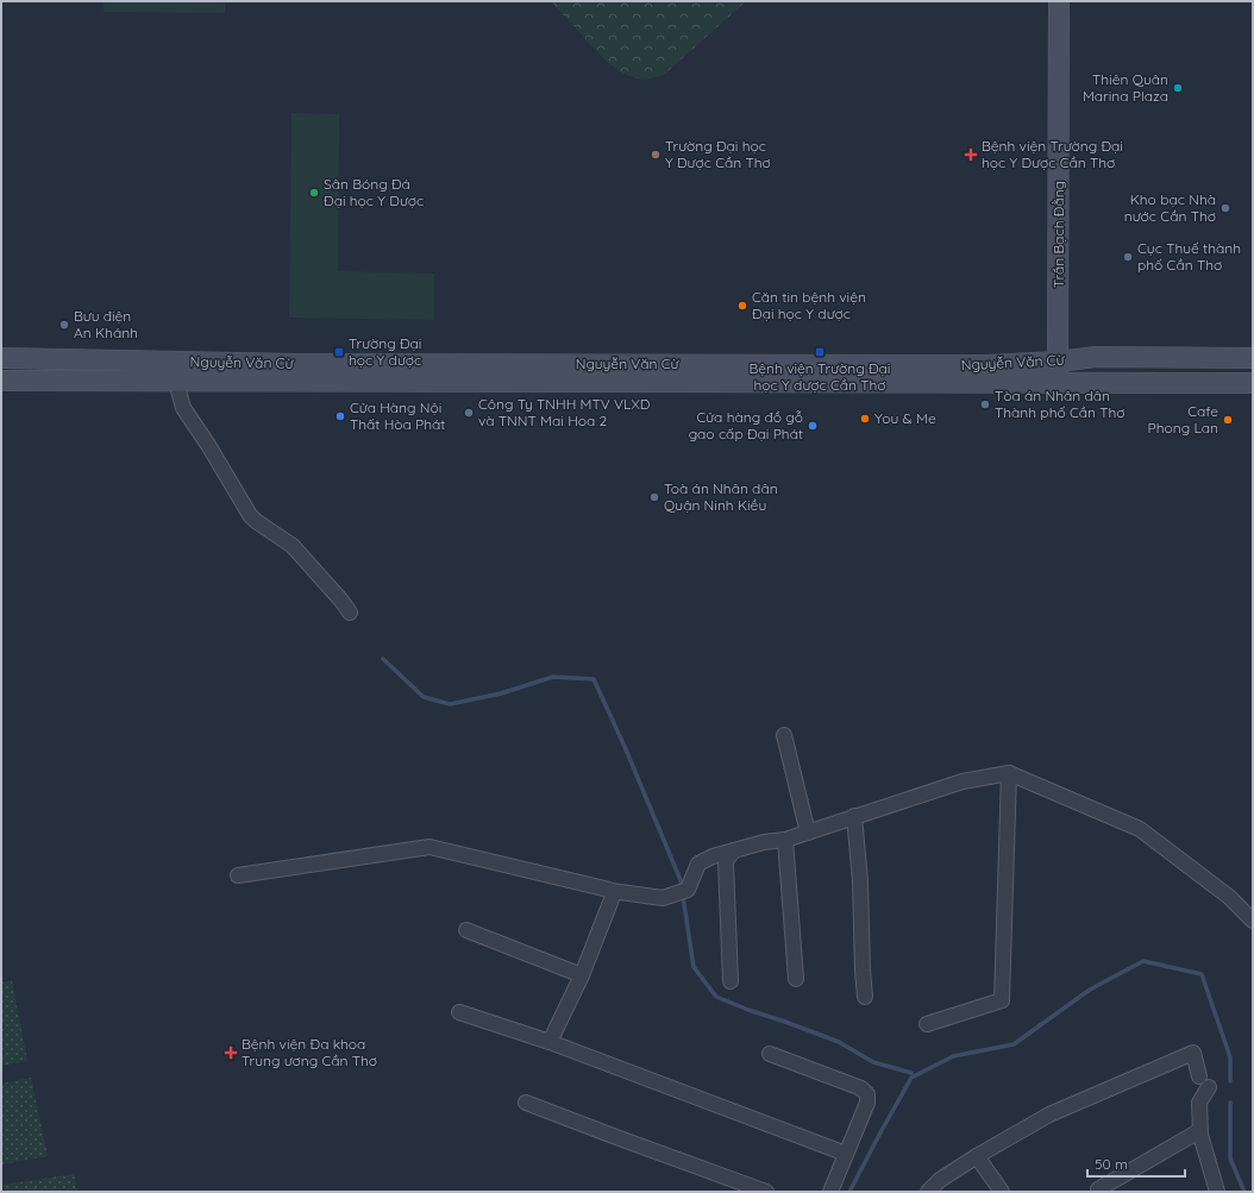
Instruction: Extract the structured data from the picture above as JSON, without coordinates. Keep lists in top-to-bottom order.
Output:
{
  "streets": {
    "main road": ["Trần Bạch Đằng", "Nguyễn Văn Cừ"]
  },
  "crossings": [
    ["Trần Bạch Đằng", "Nguyễn Văn Cừ"]
  ],
  "places": {
    "other": [
      "Thiên Quân Marina Plaza",
      "Trường Đại học Y Dược Cần Thơ",
      "Sân Bóng Đá Đại học Y Dược",
      "Kho bạc Nhà nước Cần Thơ",
      "Cục Thuế thành phố Cần Thơ",
      "Căn tin bệnh viện Đại học Y dược",
      "Bưu điện An Khánh",
      "Tòa án Nhân dân Thành phố Cần Thơ",
      "Công Ty TNHH MTV VLXD và TNNT Mai Hoa 2",
      "Cửa Hàng Nội Thất Hòa Phát",
      "You & Me",
      "Cafe Phong Lan",
      "Cửa hàng đồ gỗ gao cấp Đại Phát",
      "Toà án Nhân dân Quận Ninh Kiều"
    ],
    "health": ["Bệnh viện Trường Đại học Y Dược Cần Thơ", "Bệnh viện Đa khoa Trung ương Cần Thơ"],
    "transit": ["Trường Đại học Y dược", "Bệnh viện Trường Đại học Y dược Cần Thơ"]
  },
  "scale_bar": "50 m"
}
